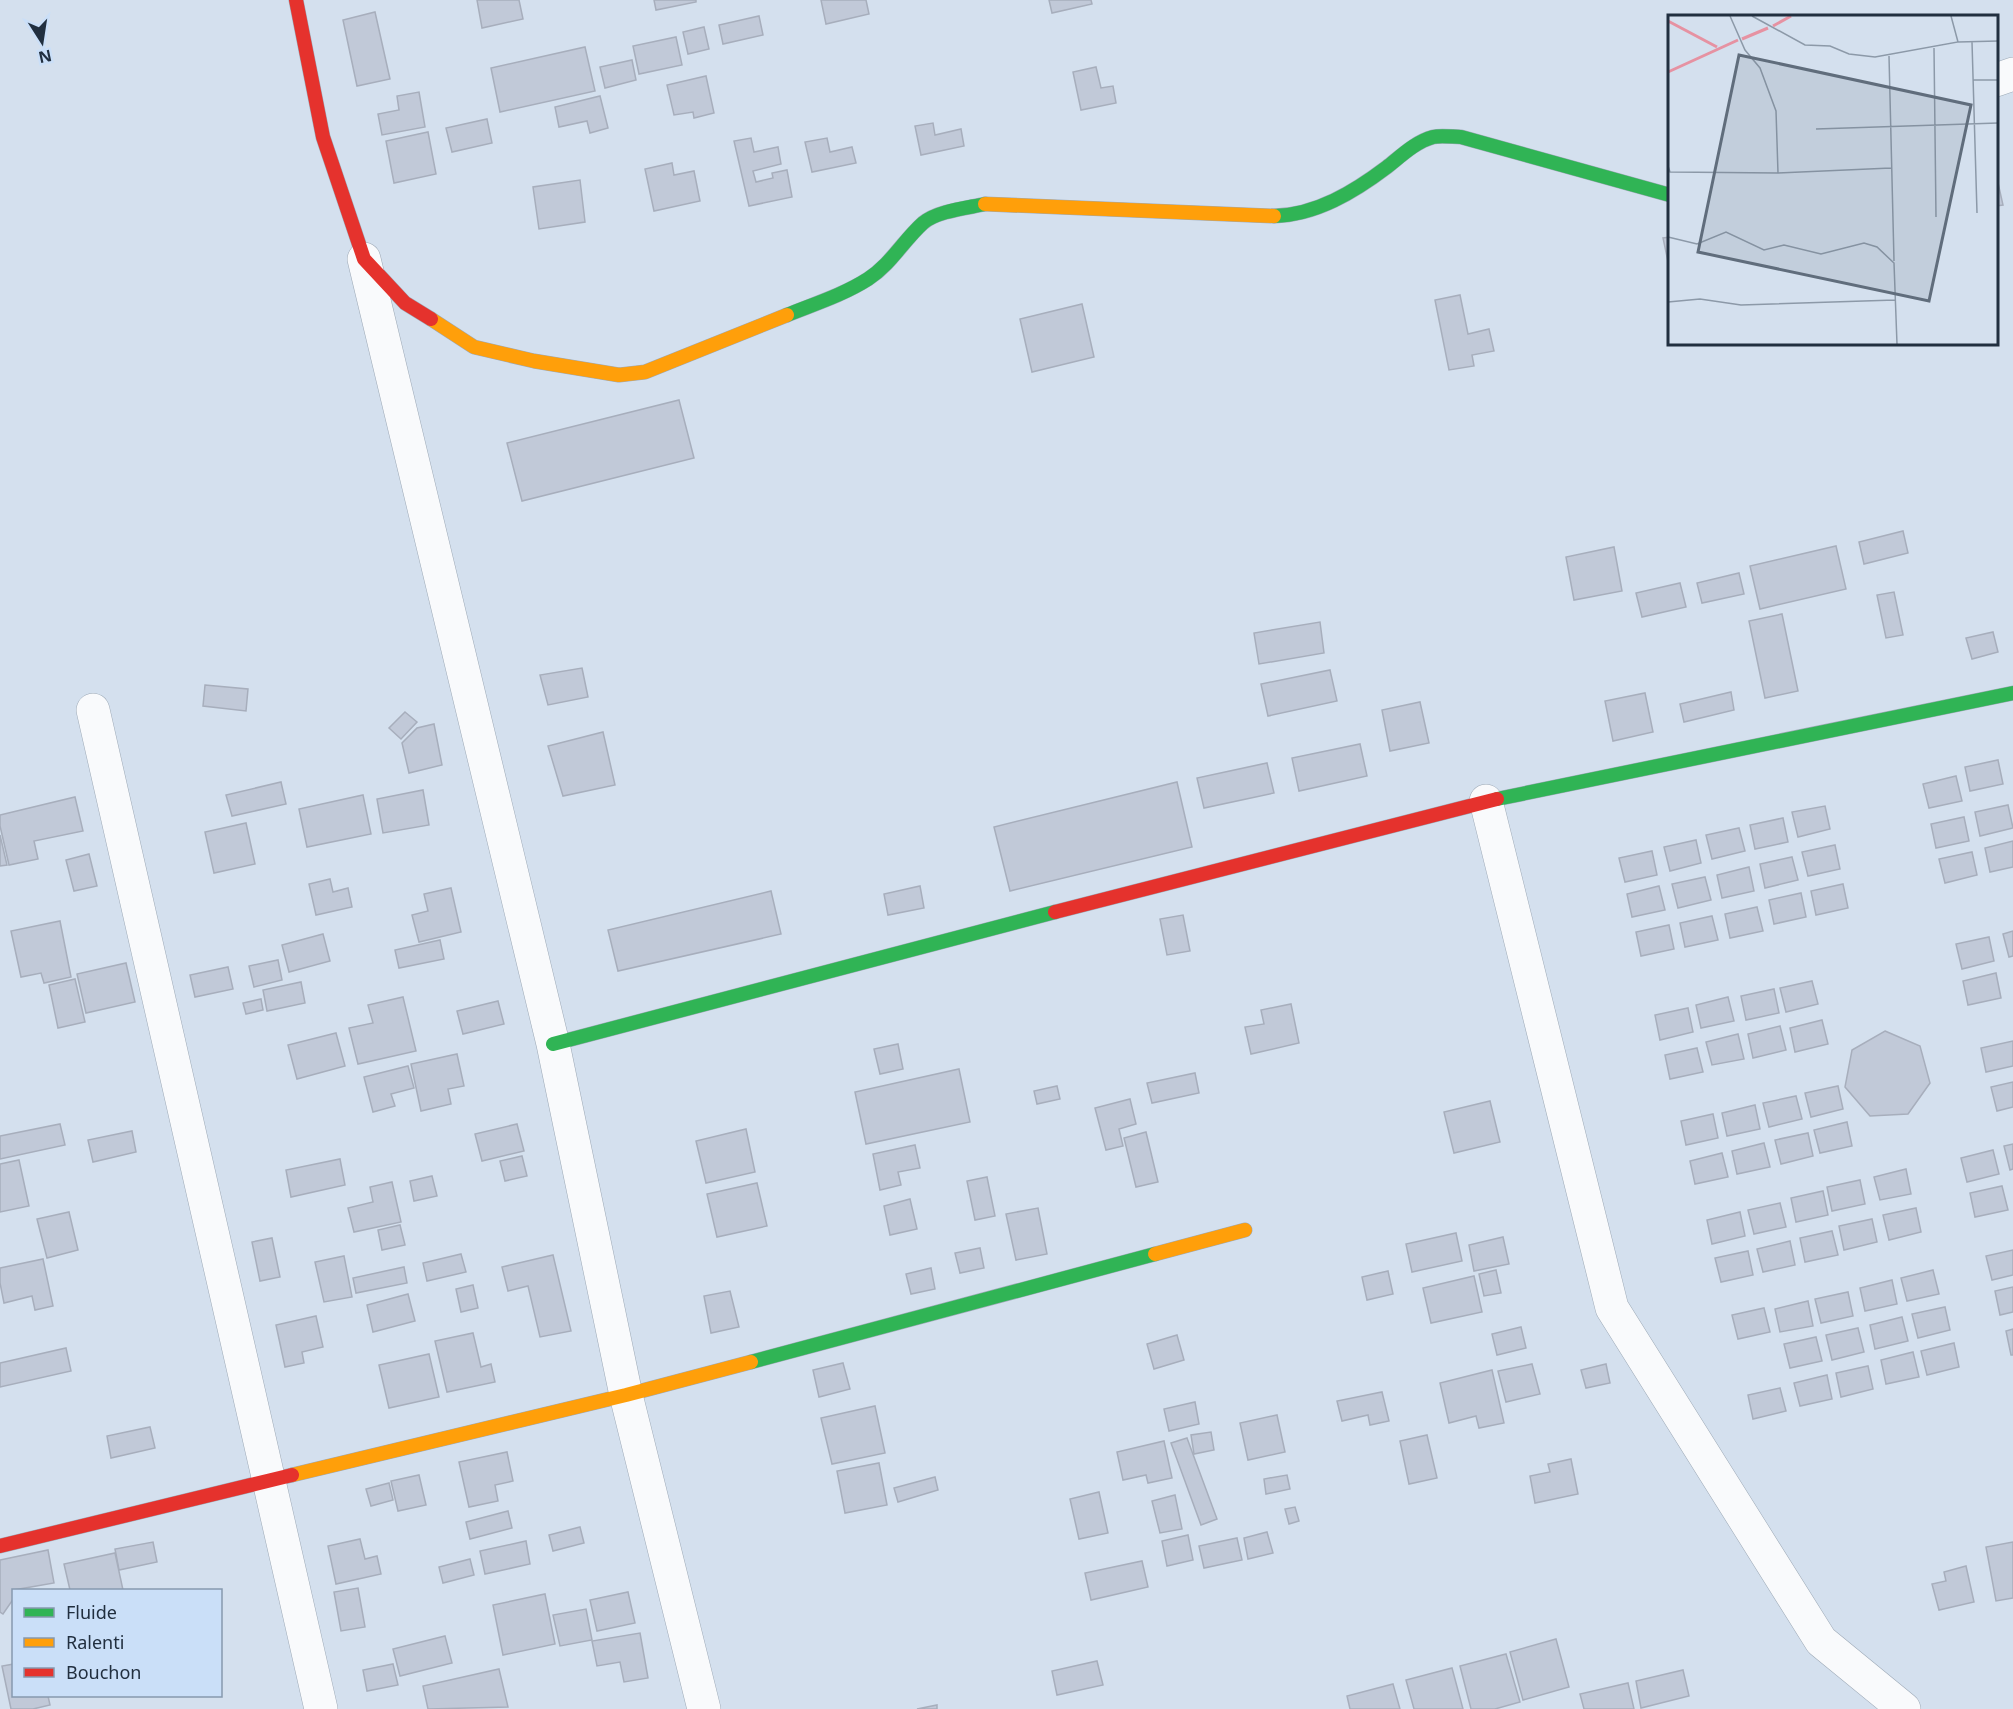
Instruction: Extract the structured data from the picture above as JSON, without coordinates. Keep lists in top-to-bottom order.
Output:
{
  "legend": ["Fluide", "Ralenti", "Bouchon"],
  "north": "bottom"
}
